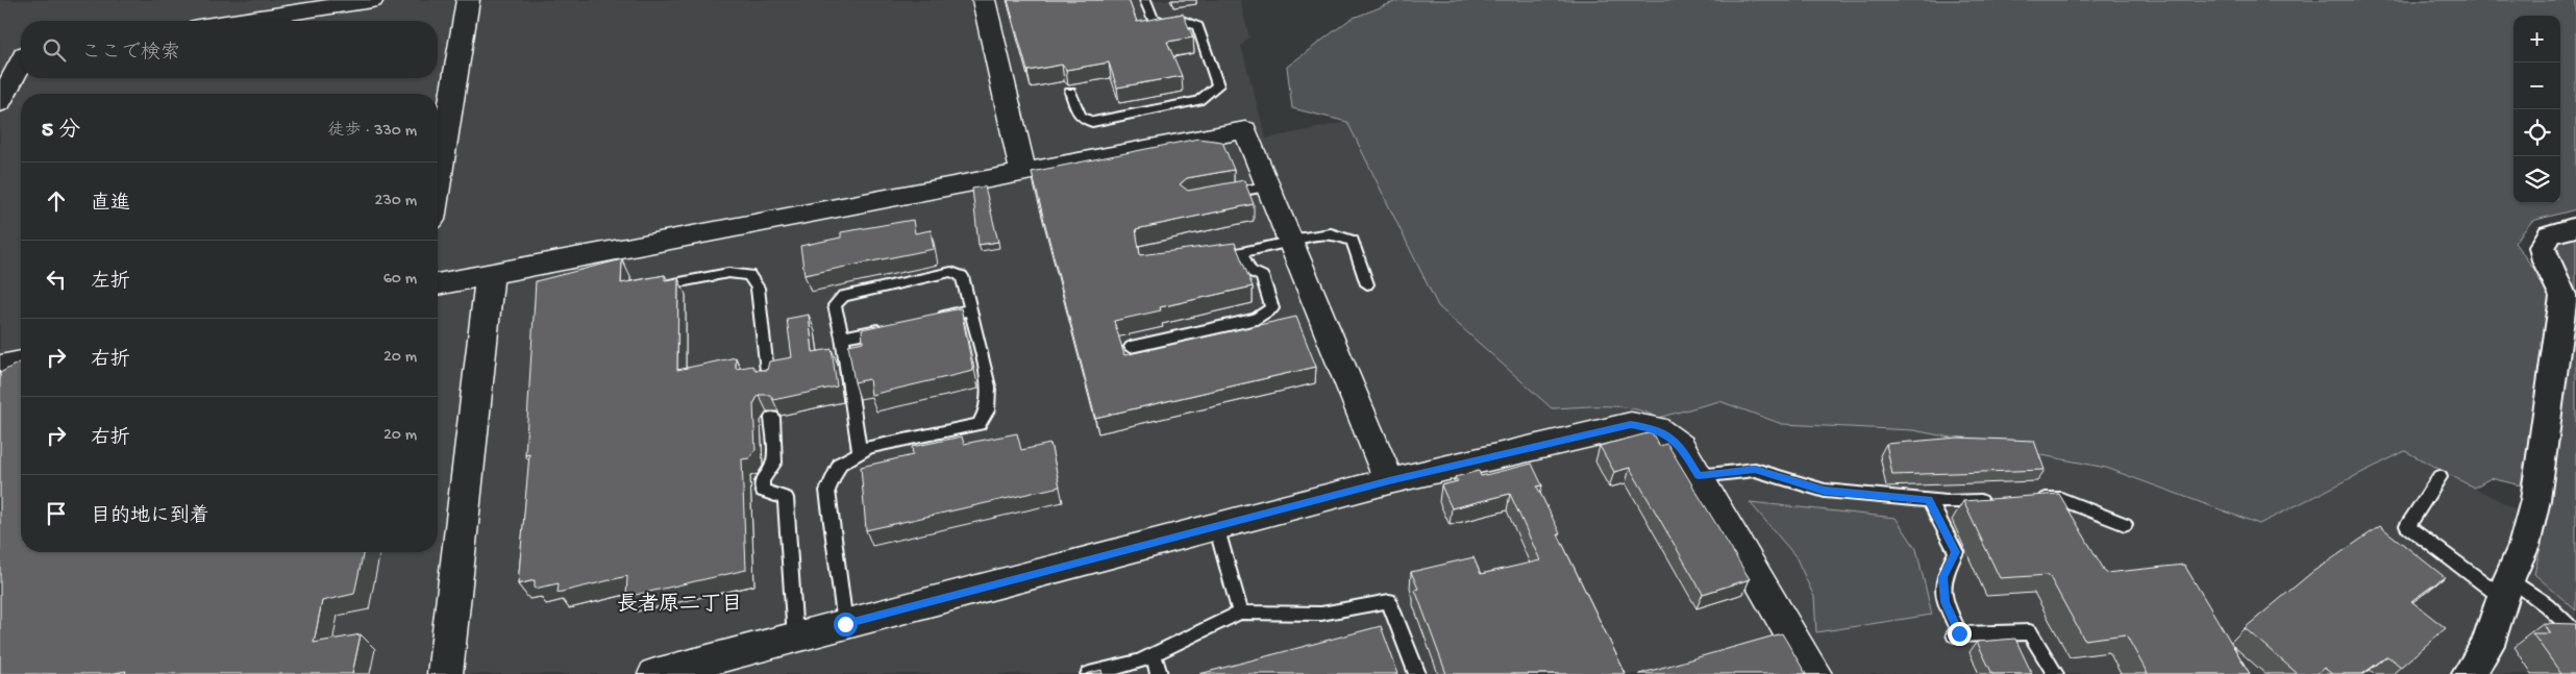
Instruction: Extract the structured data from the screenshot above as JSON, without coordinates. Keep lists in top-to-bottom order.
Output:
{
  "districts": ["長者原二丁目"],
  "page": {
    "map_buttons": ["+", "−"],
    "search": "ここで検索",
    "heading": ["5 分", "徒歩 · 330 m"],
    "list": [
      ["直進", "230 m"],
      ["左折", "60 m"],
      ["右折", "20 m"],
      ["右折", "20 m"],
      "目的地に到着"
    ]
  }
}
